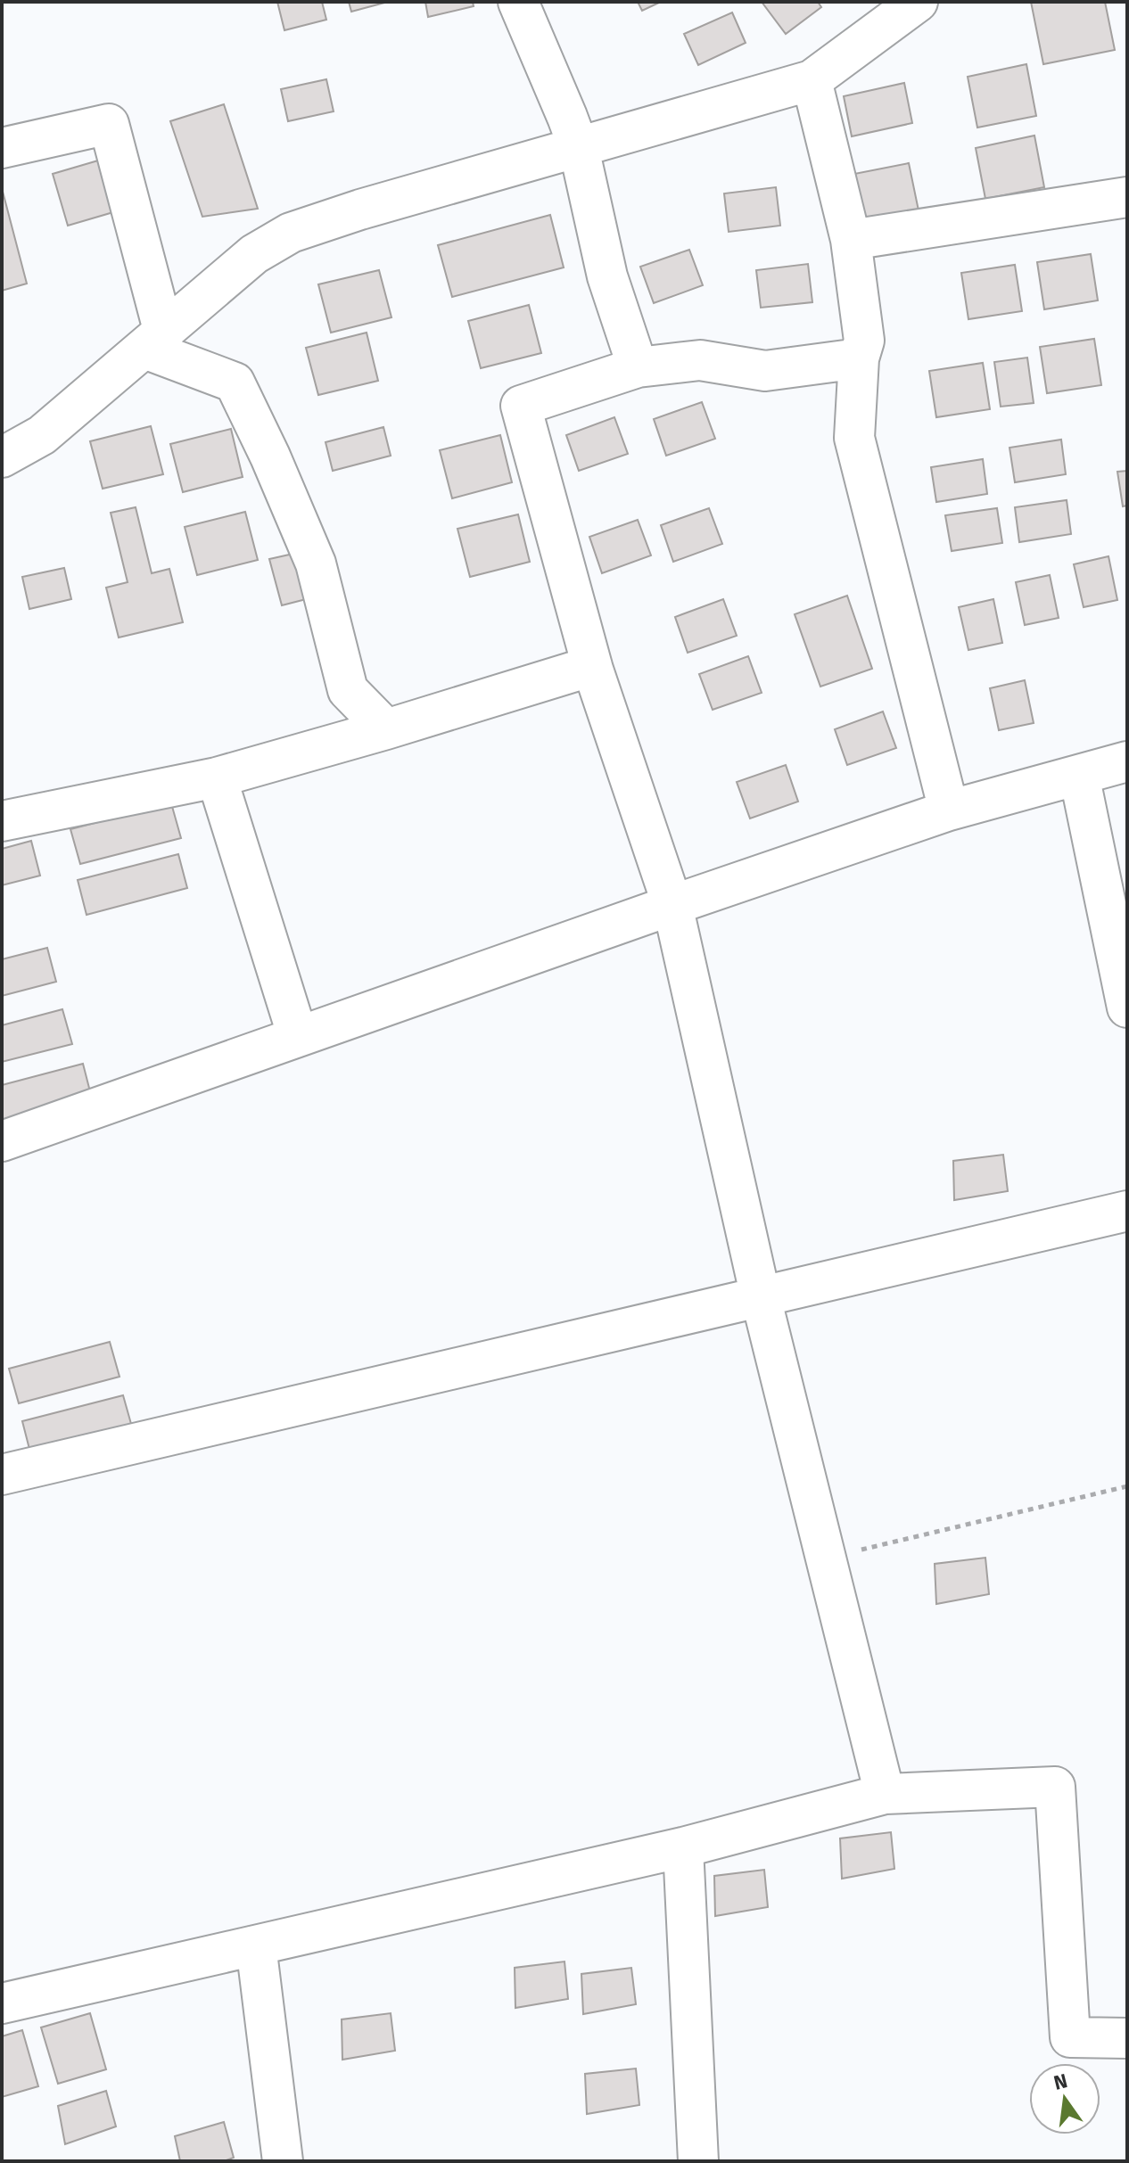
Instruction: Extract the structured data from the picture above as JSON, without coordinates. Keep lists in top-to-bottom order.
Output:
{
  "north": "top"
}
